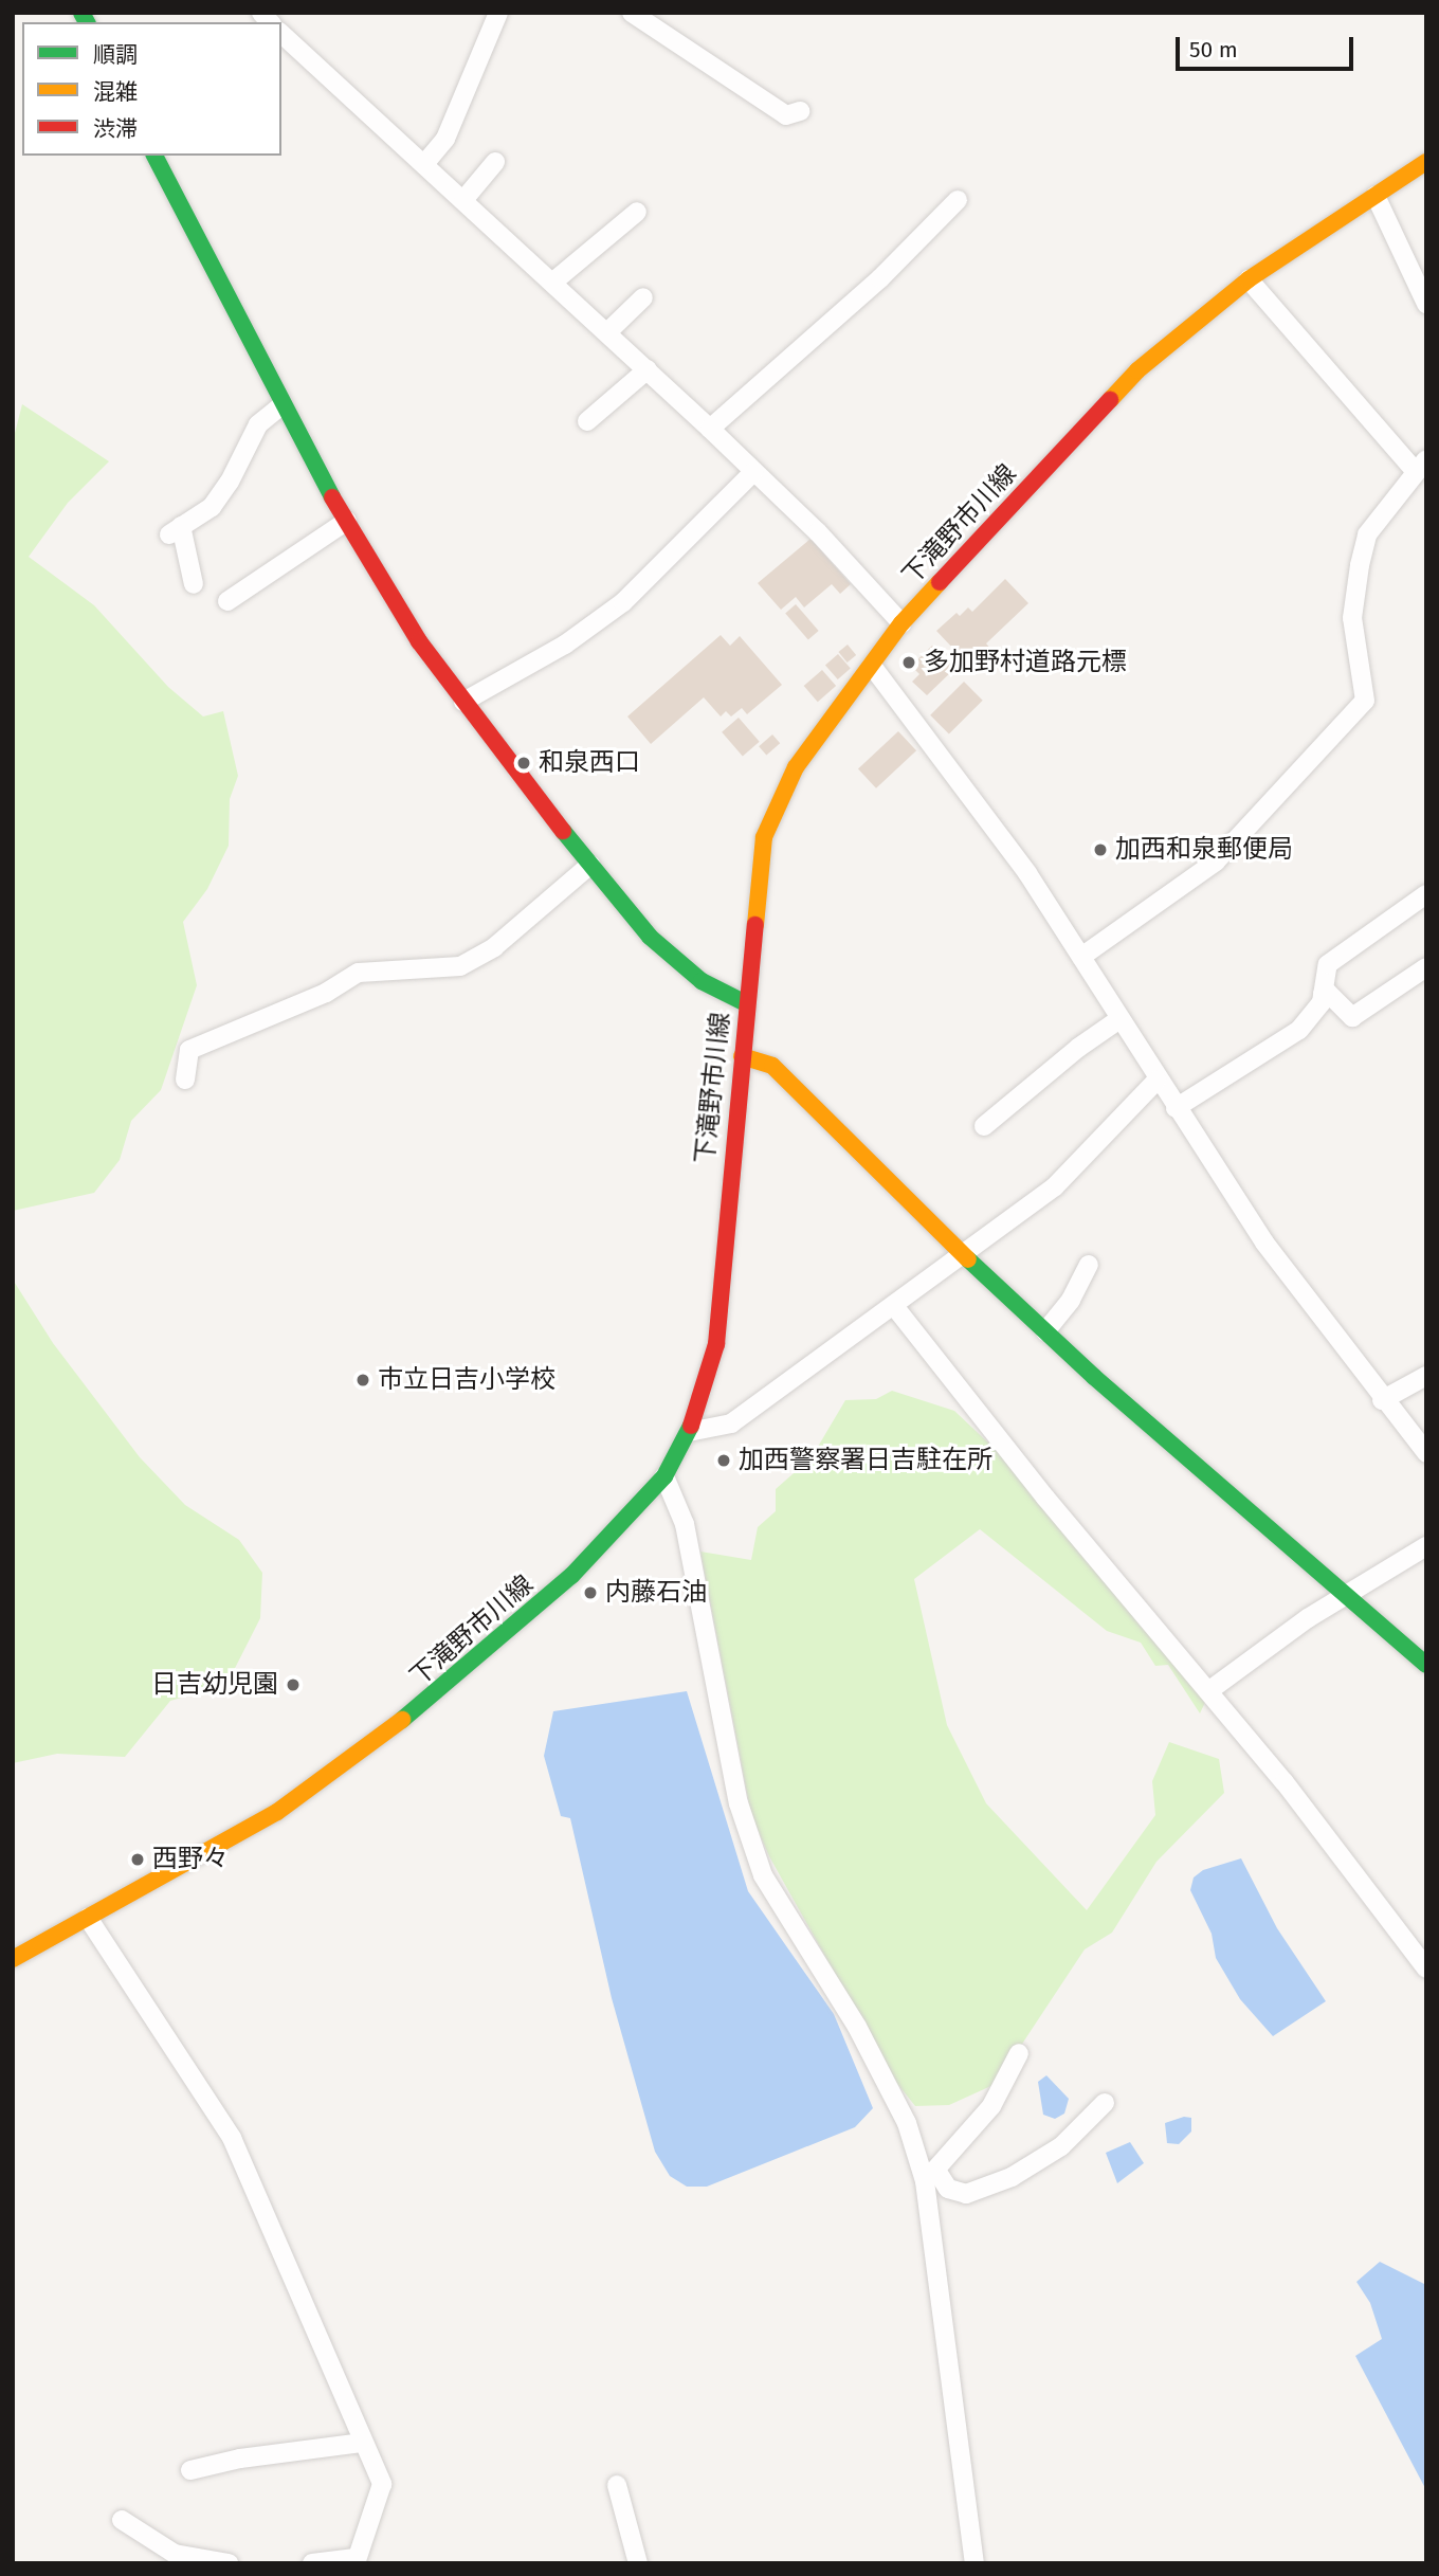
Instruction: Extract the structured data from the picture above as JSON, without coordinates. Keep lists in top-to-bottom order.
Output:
{
  "streets": {
    "main road": ["下滝野市川線"]
  },
  "places": [
    "多加野村道路元標",
    "和泉西口",
    "加西和泉郵便局",
    "市立日吉小学校",
    "加西警察署日吉駐在所",
    "内藤石油",
    "日吉幼児園",
    "西野々"
  ],
  "legend": ["順調", "混雑", "渋滞"],
  "scale_bar": "50 m"
}
